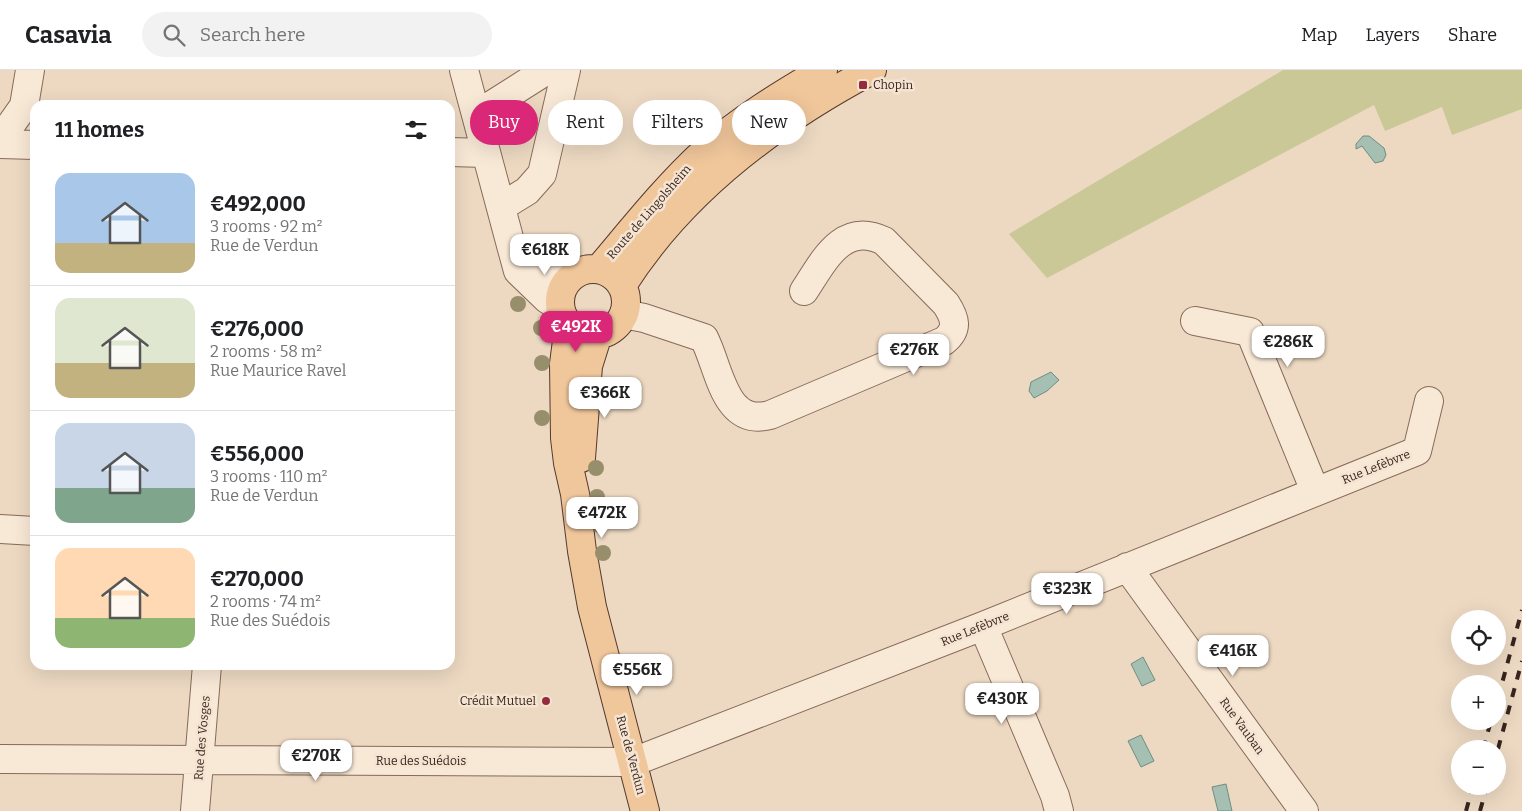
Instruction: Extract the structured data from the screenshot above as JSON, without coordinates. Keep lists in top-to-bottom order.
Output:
{
  "streets": {
    "main road": ["Route de Lingolsheim", "Rue de Verdun"],
    "street": [
      "Rue Lefèbvre",
      "Rue Vauban",
      "Rue des Vosges",
      "Rue des Suédois"
    ]
  },
  "crossings": [
    ["Route de Lingolsheim", "Rue de Verdun"],
    ["Rue Lefèbvre", "Rue Vauban"],
    ["Rue Lefèbvre", "Rue de Verdun"],
    ["Rue Lefèbvre", "Rue des Suédois"],
    ["Rue des Vosges", "Rue des Suédois"],
    ["Rue de Verdun", "Rue des Suédois"]
  ],
  "places": {
    "transit": ["Chopin"],
    "other": ["Crédit Mutuel"]
  },
  "page": {
    "header": "Casavia",
    "search": "Search here",
    "nav": ["Map", "Layers", "Share"],
    "chip": [
      "Buy",
      "Rent",
      "Filters",
      "New"
    ],
    "heading": "11 homes",
    "list": [
      {
        "name": "€492,000",
        "note": "3 rooms · 92 m² · Rue de Verdun"
      },
      {
        "name": "€276,000",
        "note": "2 rooms · 58 m² · Rue Maurice Ravel"
      },
      {
        "name": "€556,000",
        "note": "3 rooms · 110 m² · Rue de Verdun"
      },
      {
        "name": "€270,000",
        "note": "2 rooms · 74 m² · Rue des Suédois"
      }
    ],
    "price": [
      "€618K",
      "€492K",
      "€286K",
      "€276K",
      "€366K",
      "€472K",
      "€323K",
      "€416K",
      "€556K",
      "€430K",
      "€270K"
    ],
    "map_buttons": ["+", "−"]
  }
}
